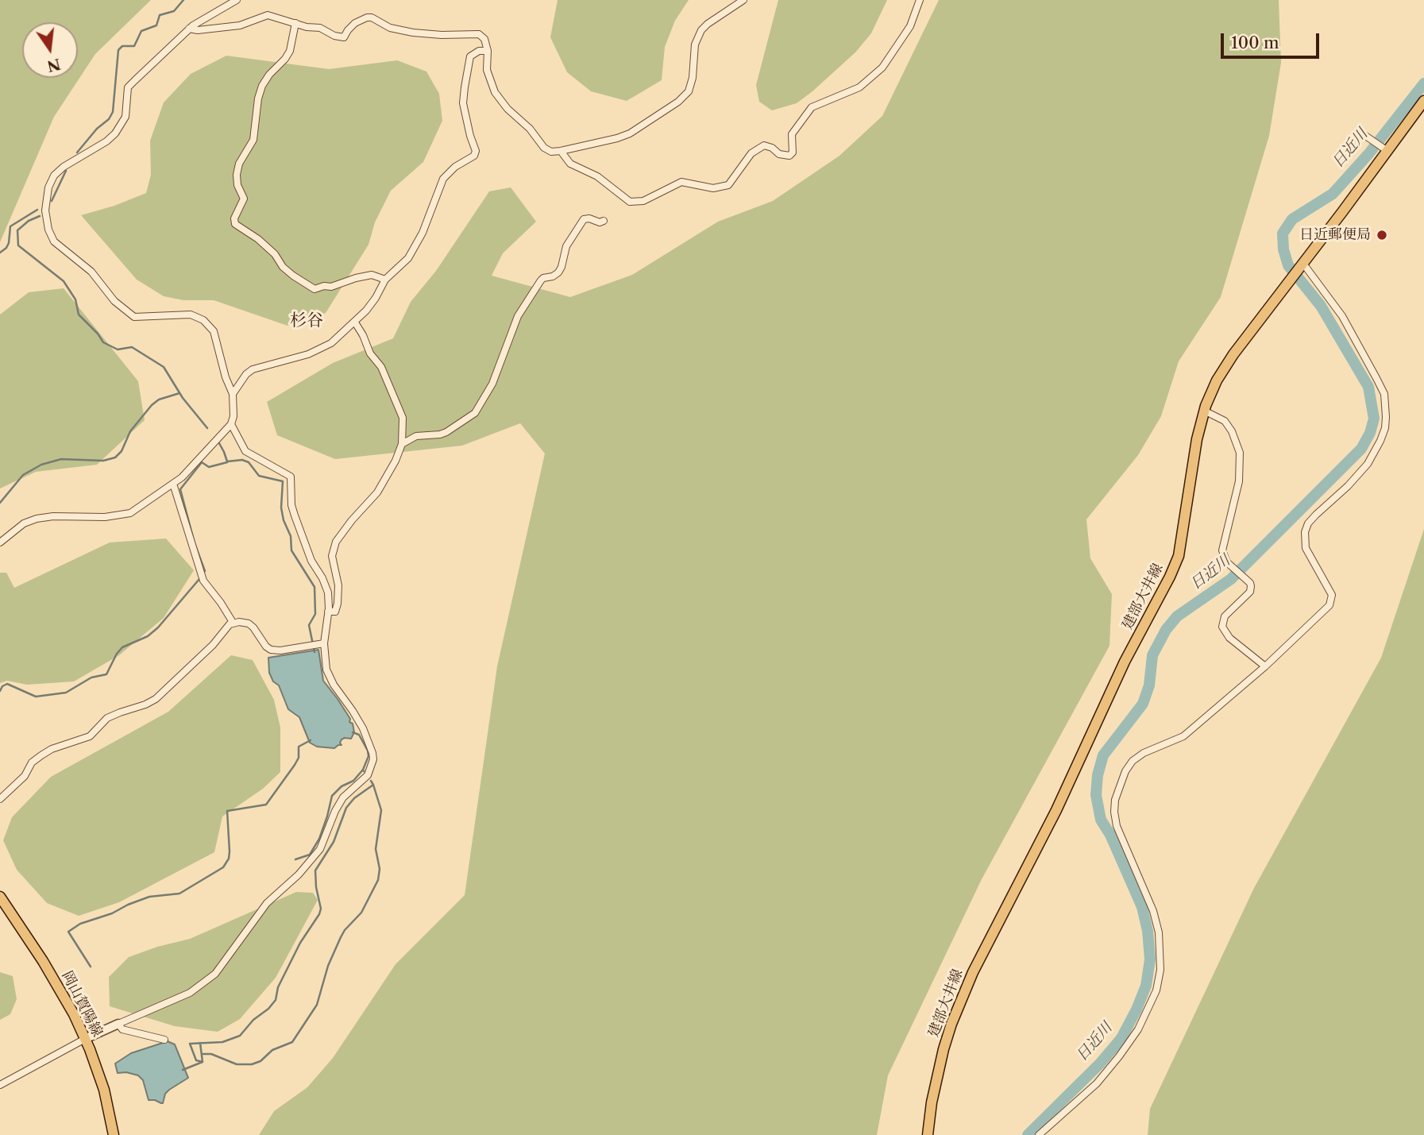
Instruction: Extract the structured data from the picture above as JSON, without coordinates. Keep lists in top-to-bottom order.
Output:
{
  "streets": {
    "main road": ["建部大井線", "岡山賀陽線"]
  },
  "districts": ["杉谷"],
  "water": ["日近川"],
  "places": ["日近郵便局"],
  "scale_bar": "100 m",
  "north": "bottom"
}
